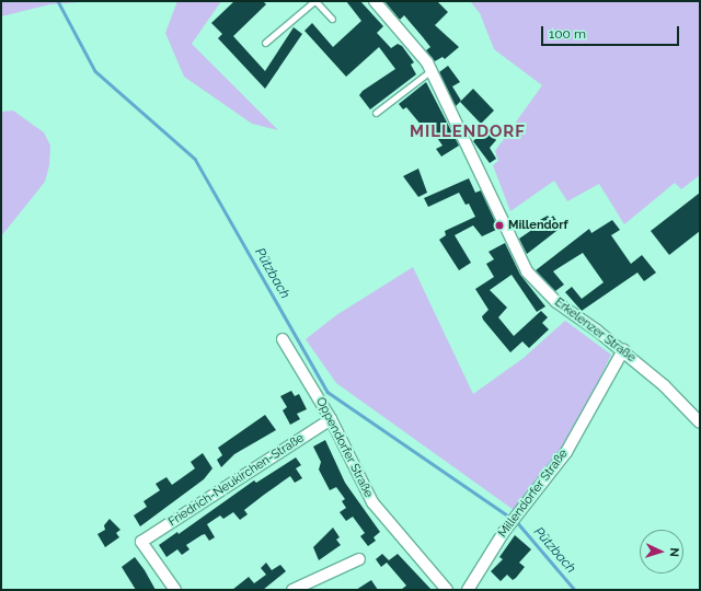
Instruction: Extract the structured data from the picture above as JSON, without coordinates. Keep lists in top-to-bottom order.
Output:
{
  "streets": {
    "street": [
      "Erkelenzer Straße",
      "Oppendorfer Straße",
      "Friedrich-Neukirchen-Straße",
      "Millendorfer Straße"
    ]
  },
  "crossings": [
    ["Erkelenzer Straße", "Millendorfer Straße"],
    ["Oppendorfer Straße", "Friedrich-Neukirchen-Straße"]
  ],
  "districts": ["MILLENDORF"],
  "water": ["Pützbach"],
  "places": ["Millendorf"],
  "scale_bar": "100 m",
  "north": "right"
}
